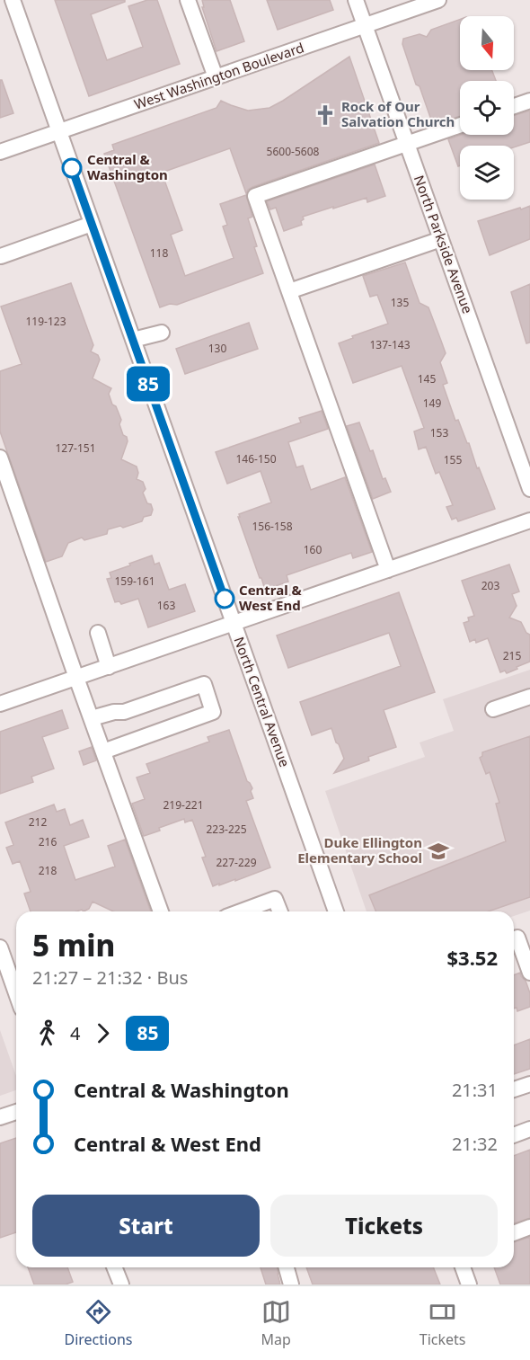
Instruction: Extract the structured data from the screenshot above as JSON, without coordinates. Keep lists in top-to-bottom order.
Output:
{
  "streets": {
    "street": ["West Washington Boulevard", "North Parkside Avenue", "North Central Avenue"]
  },
  "crossings": [
    ["West Washington Boulevard", "North Parkside Avenue"],
    ["West Washington Boulevard", "North Central Avenue"]
  ],
  "places": {
    "church": ["Rock of Our Salvation Church"],
    "other": ["Central & Washington", "Central & West End"],
    "school or university": ["Duke Ellington Elementary School"]
  },
  "lines": ["bus line 85"],
  "house_numbers": [
    "5600-5608",
    "118",
    "135",
    "119-123",
    "137-143",
    "130",
    "145",
    "149",
    "153",
    "127-151",
    "146-150",
    "155",
    "156-158",
    "160",
    "159-161",
    "203",
    "163",
    "215",
    "219-221",
    "212",
    "223-225",
    "216",
    "227-229",
    "218"
  ],
  "north": "bottom",
  "page": {
    "on_map": "85",
    "heading": ["5 min", "21:27 – 21:32 · Bus", "$3.52"],
    "legs": ["4", "85"],
    "list": [
      {
        "name": "Central & Washington",
        "value": "21:31"
      },
      {
        "name": "Central & West End",
        "value": "21:32"
      }
    ],
    "buttons": ["Start", "Tickets"],
    "tabs": ["Directions", "Map", "Tickets"]
  }
}
